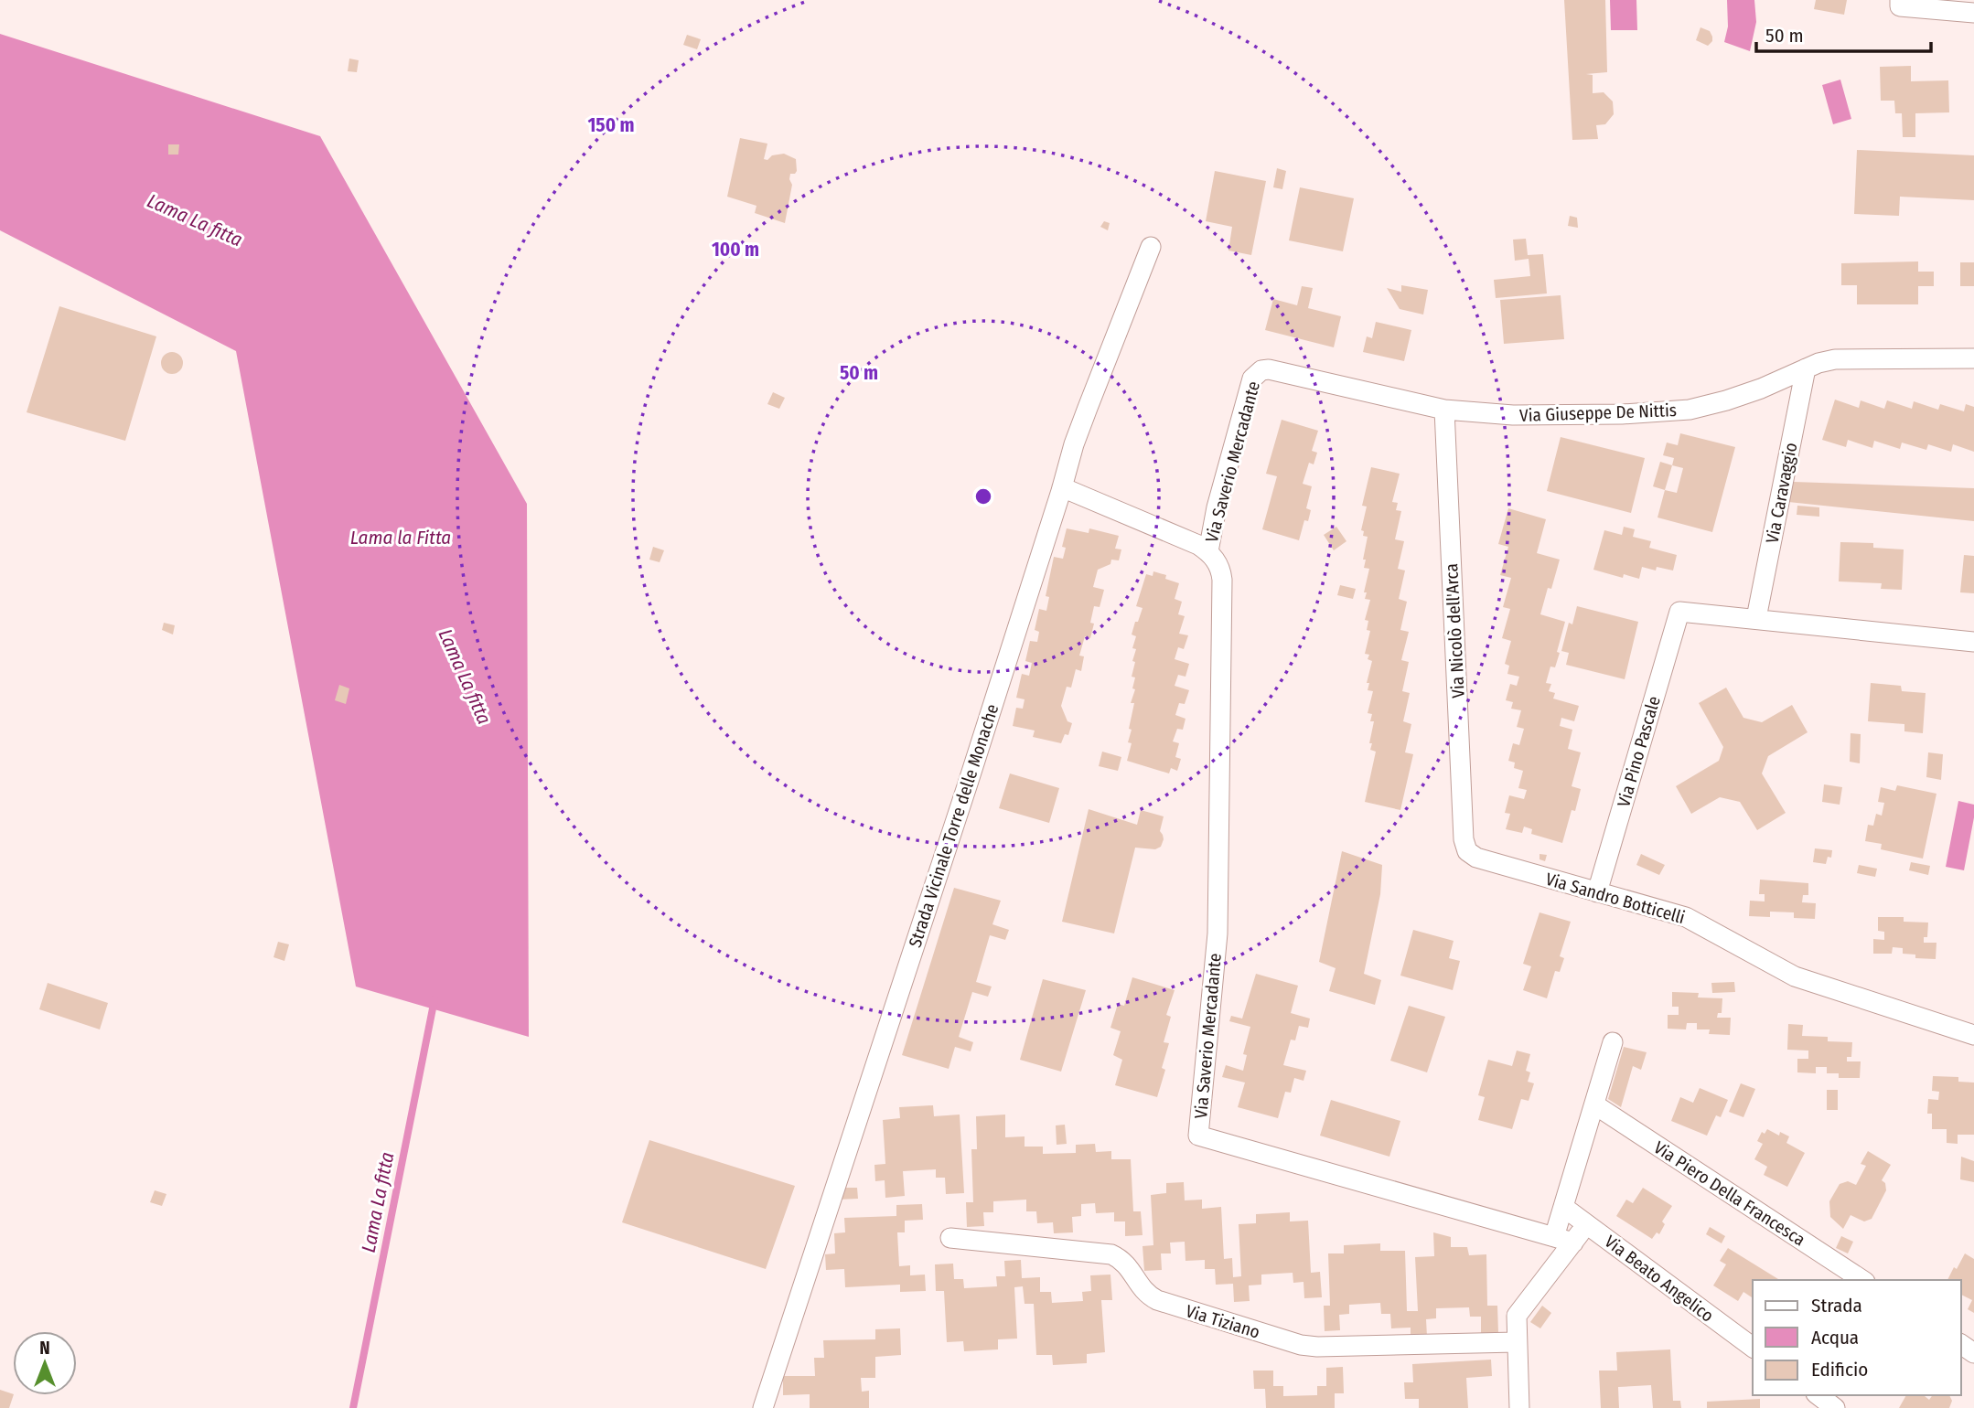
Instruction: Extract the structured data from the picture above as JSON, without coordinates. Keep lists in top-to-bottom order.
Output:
{
  "streets": {
    "street": [
      "Via Giuseppe De Nittis",
      "Via Saverio Mercadante",
      "Via Caravaggio",
      "Via Nicolò dell'Arca",
      "Via Pino Pascale",
      "Strada Vicinale Torre delle Monache",
      "Via Sandro Botticelli",
      "Via Piero Della Francesca",
      "Via Beato Angelico",
      "Via Tiziano"
    ]
  },
  "crossings": [
    ["Via Giuseppe De Nittis", "Via Saverio Mercadante"],
    ["Via Giuseppe De Nittis", "Via Caravaggio"],
    ["Via Giuseppe De Nittis", "Via Nicolò dell'Arca"],
    ["Via Saverio Mercadante", "Via Nicolò dell'Arca"],
    ["Via Saverio Mercadante", "Strada Vicinale Torre delle Monache"],
    ["Via Caravaggio", "Via Pino Pascale"],
    ["Via Nicolò dell'Arca", "Via Sandro Botticelli"],
    ["Via Pino Pascale", "Via Sandro Botticelli"]
  ],
  "water": ["Lama La fitta", "Lama la Fitta"],
  "legend": ["Strada", "Acqua", "Edificio"],
  "scale_bar": "50 m",
  "north": "top",
  "rings": ["150 m", "100 m", "50 m"]
}
